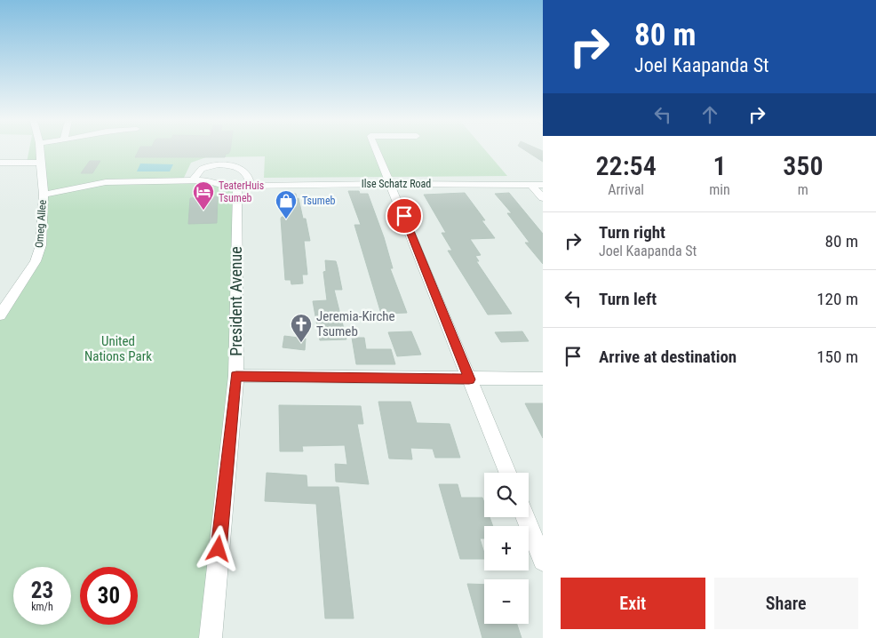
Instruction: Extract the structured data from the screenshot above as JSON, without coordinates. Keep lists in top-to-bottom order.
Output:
{
  "streets": {
    "street": ["Ilse Schatz Road", "Omeg Allee", "President Avenue"]
  },
  "crossings": [
    ["Ilse Schatz Road", "Omeg Allee"],
    ["Ilse Schatz Road", "President Avenue"]
  ],
  "parks": ["United Nations Park"],
  "places": {
    "hotel": ["TeaterHuis Tsumeb"],
    "shop": ["Tsumeb"],
    "church": ["Jeremia-Kirche Tsumeb"]
  },
  "page": {
    "turn": ["80 m", "Joel Kaapanda St"],
    "eta": [
      "22:54",
      "Arrival",
      "1",
      "min",
      "350",
      "m"
    ],
    "list": [
      {
        "name": "Turn right",
        "note": "Joel Kaapanda St",
        "value": "80 m"
      },
      {
        "name": "Turn left",
        "value": "120 m"
      },
      {
        "name": "Arrive at destination",
        "value": "150 m"
      }
    ],
    "map_buttons": ["+", "−"],
    "speed": "23 km/h",
    "limit": "30",
    "buttons": ["Exit", "Share"]
  }
}
